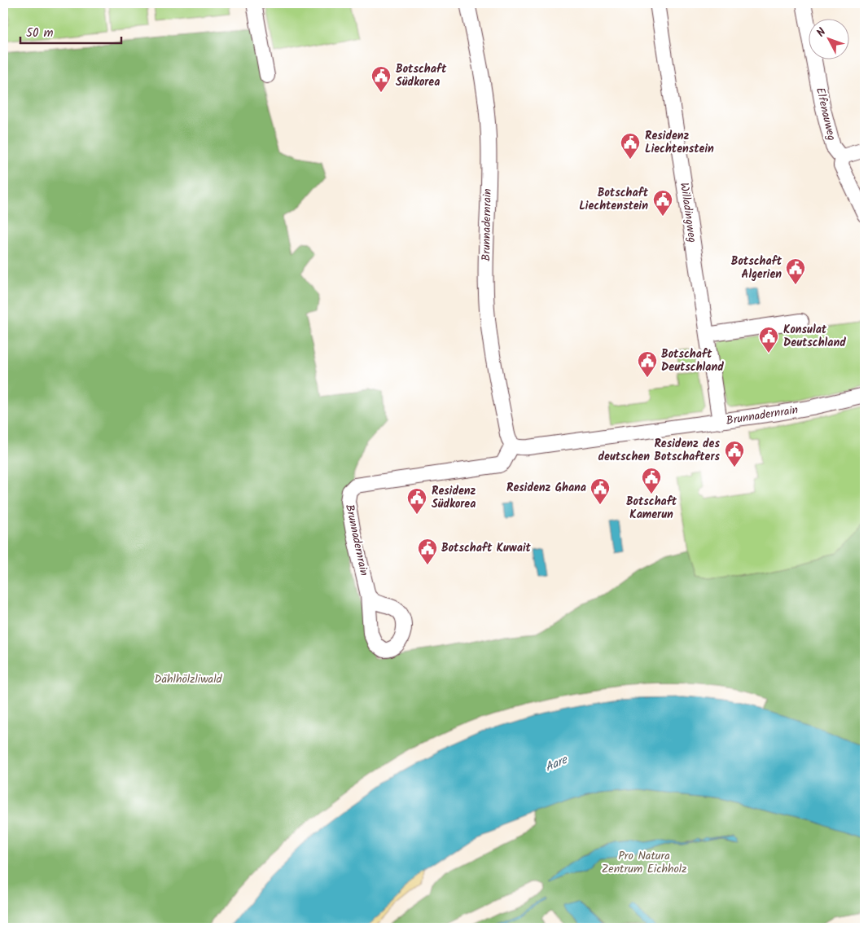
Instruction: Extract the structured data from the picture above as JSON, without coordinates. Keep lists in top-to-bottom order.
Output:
{
  "streets": {
    "street": ["Elfenauweg", "Willadingweg", "Brunnadernrain"]
  },
  "crossings": [
    ["Willadingweg", "Brunnadernrain"]
  ],
  "water": ["Aare"],
  "parks": ["Dählhölzliwald", "Pro Natura Zentrum Eichholz"],
  "places": {
    "public building": [
      "Botschaft Südkorea",
      "Residenz Liechtenstein",
      "Botschaft Liechtenstein",
      "Botschaft Algerien",
      "Konsulat Deutschland",
      "Botschaft Deutschland",
      "Residenz des deutschen Botschafters",
      "Botschaft Kamerun",
      "Residenz Ghana",
      "Residenz Südkorea",
      "Botschaft Kuwait"
    ]
  },
  "scale_bar": "50 m",
  "north": "top left"
}
